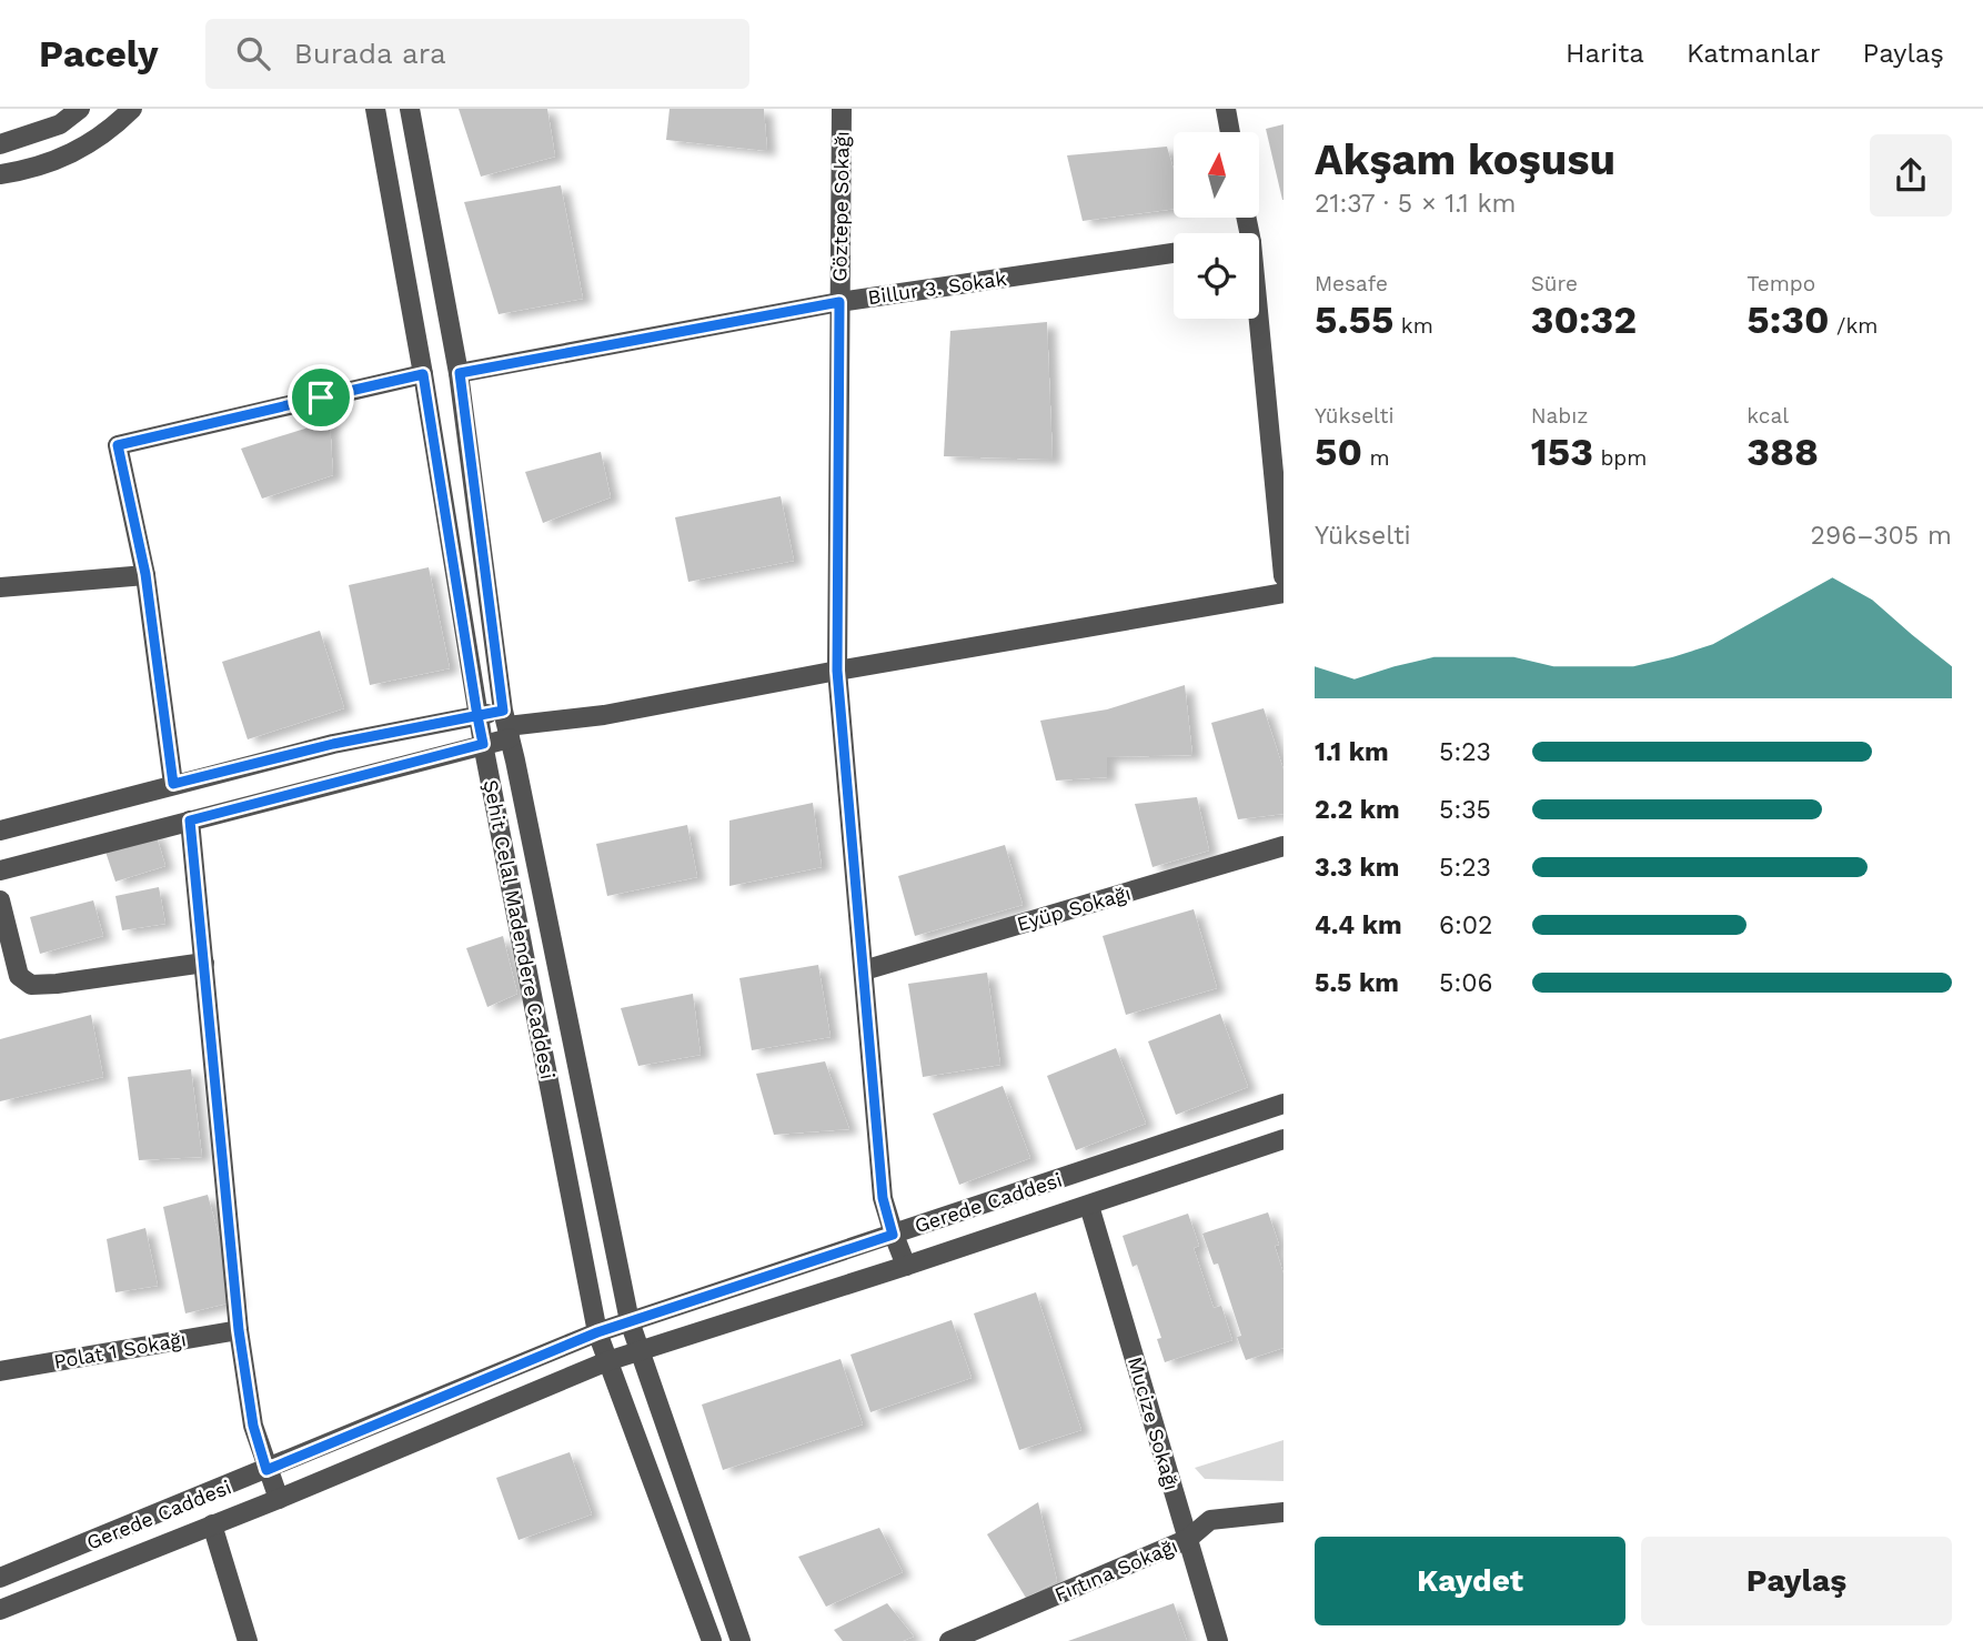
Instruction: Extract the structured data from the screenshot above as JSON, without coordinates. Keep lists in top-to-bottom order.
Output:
{
  "streets": {
    "street": [
      "Göztepe Sokağı",
      "Billur 3. Sokak",
      "Eyüp Sokağı",
      "Şehit Celal Madendere Caddesi",
      "Gerede Caddesi",
      "Polat 1 Sokağı",
      "Mucize Sokağı",
      "Fırtına Sokağı"
    ]
  },
  "crossings": [
    ["Göztepe Sokağı", "Billur 3. Sokak"],
    ["Göztepe Sokağı", "Eyüp Sokağı"],
    ["Göztepe Sokağı", "Gerede Caddesi"],
    ["Billur 3. Sokak", "Şehit Celal Madendere Caddesi"],
    ["Şehit Celal Madendere Caddesi", "Gerede Caddesi"],
    ["Gerede Caddesi", "Mucize Sokağı"],
    ["Mucize Sokağı", "Fırtına Sokağı"]
  ],
  "north": "top",
  "page": {
    "header": "Pacely",
    "search": "Burada ara",
    "nav": ["Harita", "Katmanlar", "Paylaş"],
    "heading": ["Akşam koşusu", "21:37 · 5 × 1.1 km"],
    "stats": [
      ["Mesafe", "5.55 km"],
      ["Süre", "30:32"],
      ["Tempo", "5:30 /km"],
      ["Yükselti", "50 m"],
      ["Nabız", "153 bpm"],
      ["kcal", "388"]
    ],
    "chart": ["Yükselti", "296–305 m"],
    "list": [
      {
        "name": "1.1 km",
        "note": "5:23"
      },
      {
        "name": "2.2 km",
        "note": "5:35"
      },
      {
        "name": "3.3 km",
        "note": "5:23"
      },
      {
        "name": "4.4 km",
        "note": "6:02"
      },
      {
        "name": "5.5 km",
        "note": "5:06"
      }
    ],
    "buttons": ["Kaydet", "Paylaş"]
  }
}
